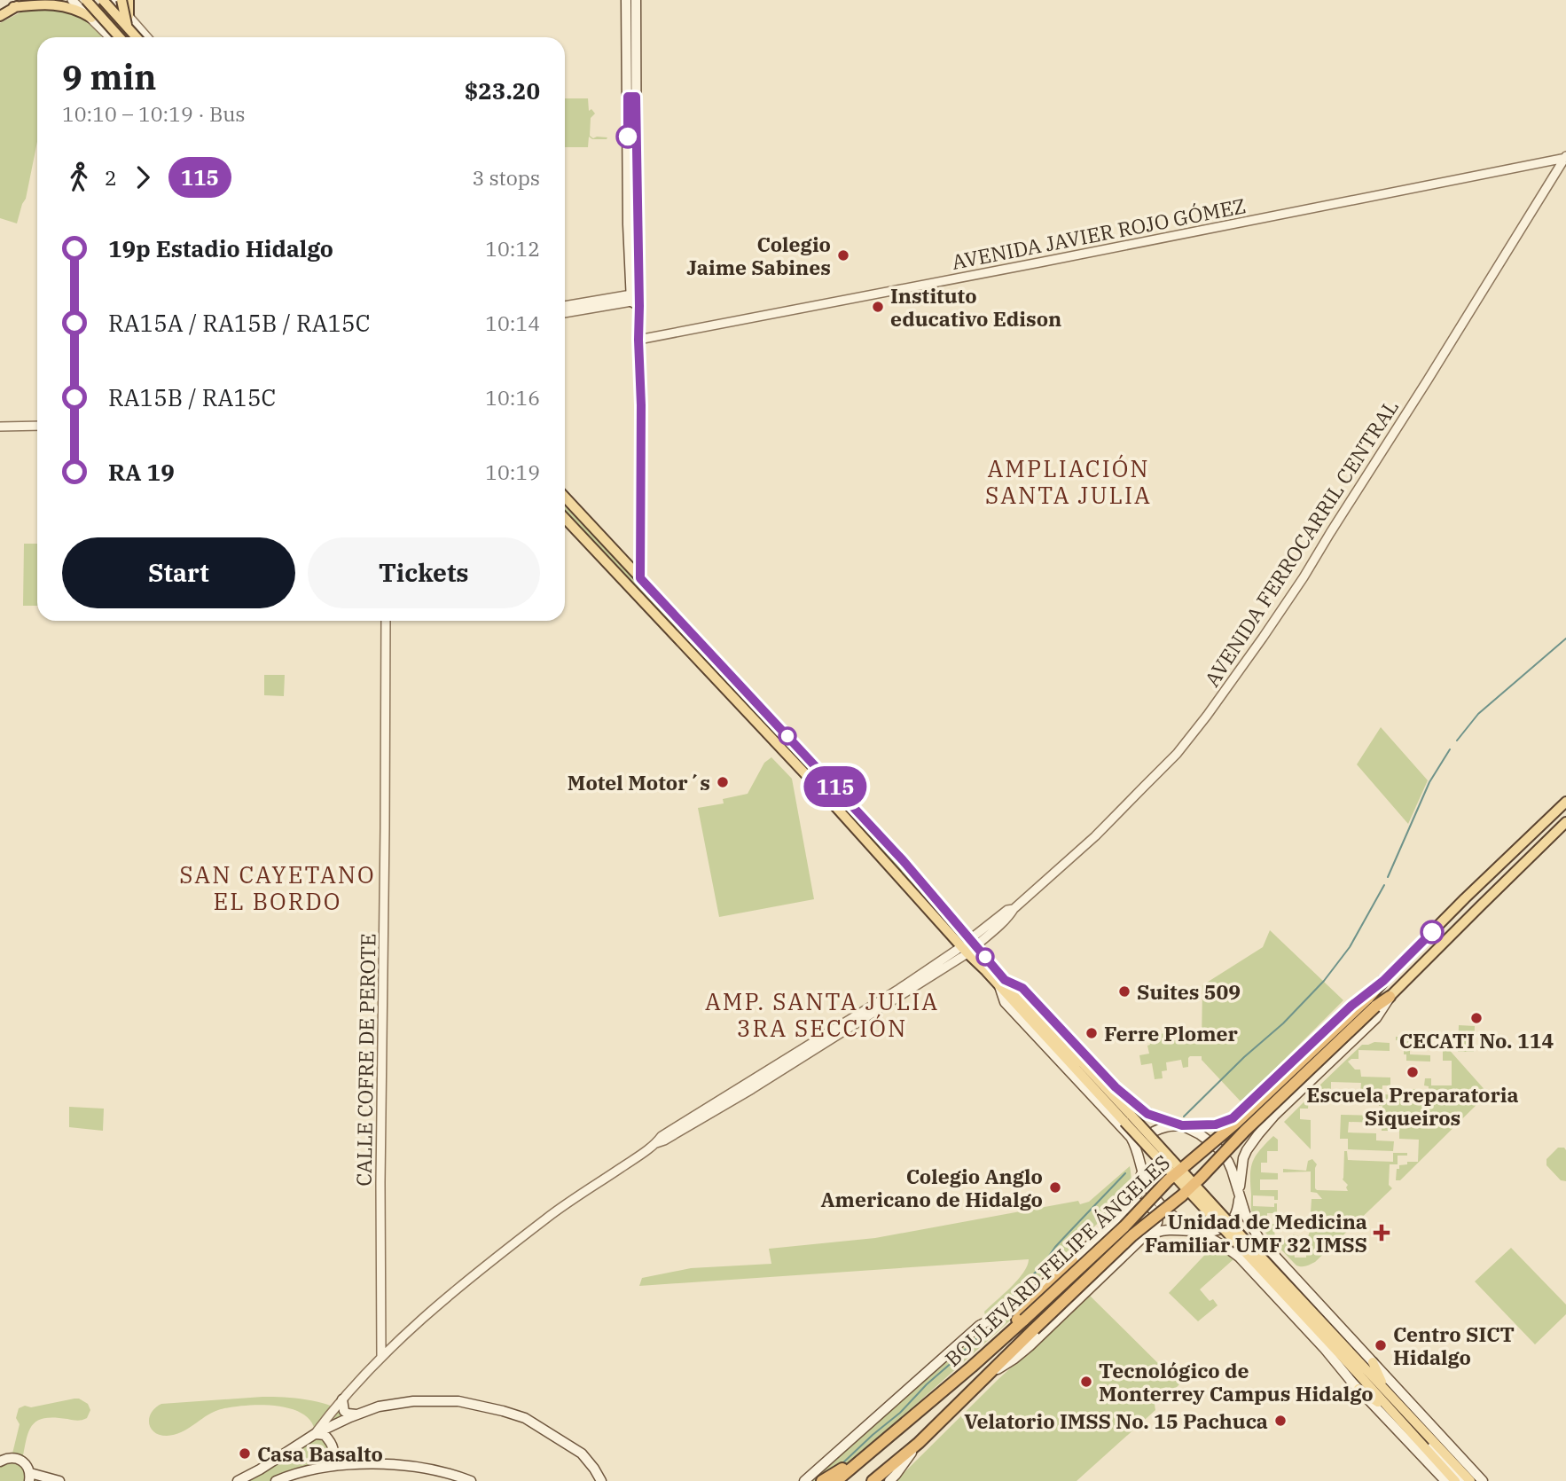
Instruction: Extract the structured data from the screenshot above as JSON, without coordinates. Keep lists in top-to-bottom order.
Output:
{
  "streets": {
    "highway": ["BOULEVARD FELIPE ÁNGELES"],
    "street": ["AVENIDA JAVIER ROJO GÓMEZ", "AVENIDA FERROCARRIL CENTRAL", "CALLE COFRE DE PEROTE"]
  },
  "crossings": [
    ["AVENIDA JAVIER ROJO GÓMEZ", "AVENIDA FERROCARRIL CENTRAL"]
  ],
  "districts": ["AMPLIACIÓN SANTA JULIA", "SAN CAYETANO EL BORDO", "AMP. SANTA JULIA 3RA SECCIÓN"],
  "places": {
    "other": [
      "Colegio Jaime Sabines",
      "Instituto educativo Edison",
      "Motel Motor´s",
      "Suites 509",
      "CECATI No. 114",
      "Ferre Plomer",
      "Escuela Preparatoria Siqueiros",
      "Colegio Anglo Americano de Hidalgo",
      "Centro SICT Hidalgo",
      "Tecnológico de Monterrey Campus Hidalgo",
      "Velatorio IMSS No. 15 Pachuca",
      "Casa Basalto"
    ],
    "health": ["Unidad de Medicina Familiar UMF 32 IMSS"]
  },
  "lines": ["bus line 115"],
  "page": {
    "on_map": "115",
    "heading": ["9 min", "10:10 – 10:19 · Bus", "$23.20"],
    "legs": ["2", "115", "3 stops"],
    "list": [
      {
        "name": "19p Estadio Hidalgo",
        "value": "10:12"
      },
      {
        "name": "RA15A / RA15B / RA15C",
        "value": "10:14"
      },
      {
        "name": "RA15B / RA15C",
        "value": "10:16"
      },
      {
        "name": "RA 19",
        "value": "10:19"
      }
    ],
    "buttons": ["Start", "Tickets"]
  }
}
